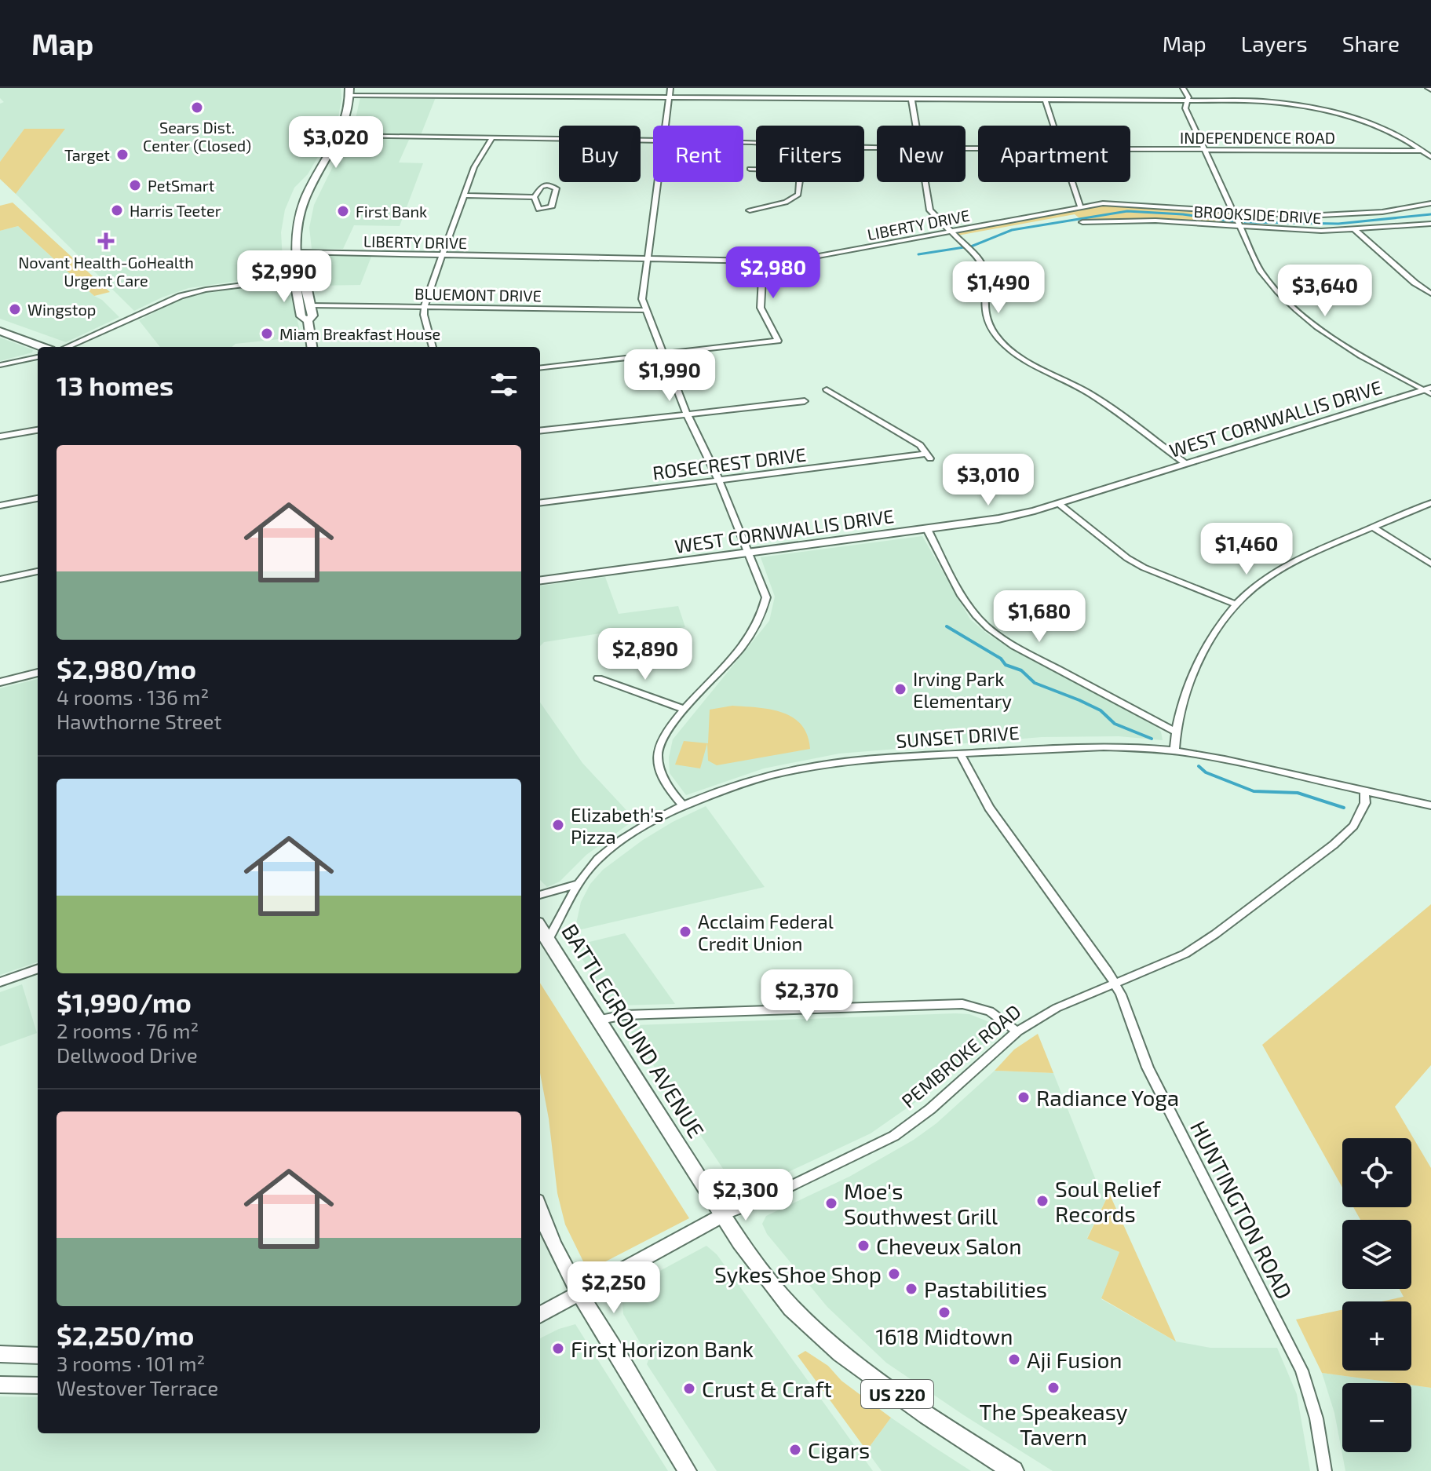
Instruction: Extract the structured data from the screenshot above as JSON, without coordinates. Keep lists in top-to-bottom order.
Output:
{
  "streets": {
    "main road": ["BATTLEGROUND AVENUE", "PEMBROKE ROAD", "US 220"],
    "street": [
      "INDEPENDENCE ROAD",
      "BROOKSIDE DRIVE",
      "LIBERTY DRIVE",
      "BLUEMONT DRIVE",
      "WEST CORNWALLIS DRIVE",
      "ROSECREST DRIVE",
      "SUNSET DRIVE",
      "HUNTINGTON ROAD"
    ]
  },
  "crossings": [
    ["SUNSET DRIVE", "BATTLEGROUND AVENUE"],
    ["SUNSET DRIVE", "PEMBROKE ROAD"],
    ["SUNSET DRIVE", "HUNTINGTON ROAD"],
    ["BATTLEGROUND AVENUE", "PEMBROKE ROAD"],
    ["PEMBROKE ROAD", "HUNTINGTON ROAD"]
  ],
  "places": {
    "other": [
      "Sears Dist. Center (Closed)",
      "Target",
      "PetSmart",
      "Harris Teeter",
      "First Bank",
      "Wingstop",
      "Miam Breakfast House",
      "Irving Park Elementary",
      "Elizabeth's Pizza",
      "Acclaim Federal Credit Union",
      "Radiance Yoga",
      "Soul Relief Records",
      "Moe's Southwest Grill",
      "Cheveux Salon",
      "Sykes Shoe Shop",
      "Pastabilities",
      "1618 Midtown",
      "First Horizon Bank",
      "Aji Fusion",
      "The Speakeasy Tavern",
      "Crust & Craft",
      "Cigars"
    ],
    "health": ["Novant Health-GoHealth Urgent Care"]
  },
  "page": {
    "header": "Map",
    "nav": ["Map", "Layers", "Share"],
    "price": [
      "$3,020",
      "$2,980",
      "$2,990",
      "$1,490",
      "$3,640",
      "$1,990",
      "$3,010",
      "$1,460",
      "$1,680",
      "$2,890",
      "$2,370",
      "$2,300",
      "$2,250"
    ],
    "chip": [
      "Buy",
      "Rent",
      "Filters",
      "New",
      "Apartment"
    ],
    "heading": "13 homes",
    "list": [
      {
        "name": "$2,980/mo",
        "note": "4 rooms · 136 m² · Hawthorne Street"
      },
      {
        "name": "$1,990/mo",
        "note": "2 rooms · 76 m² · Dellwood Drive"
      },
      {
        "name": "$2,250/mo",
        "note": "3 rooms · 101 m² · Westover Terrace"
      }
    ],
    "map_buttons": ["+", "−"]
  }
}
